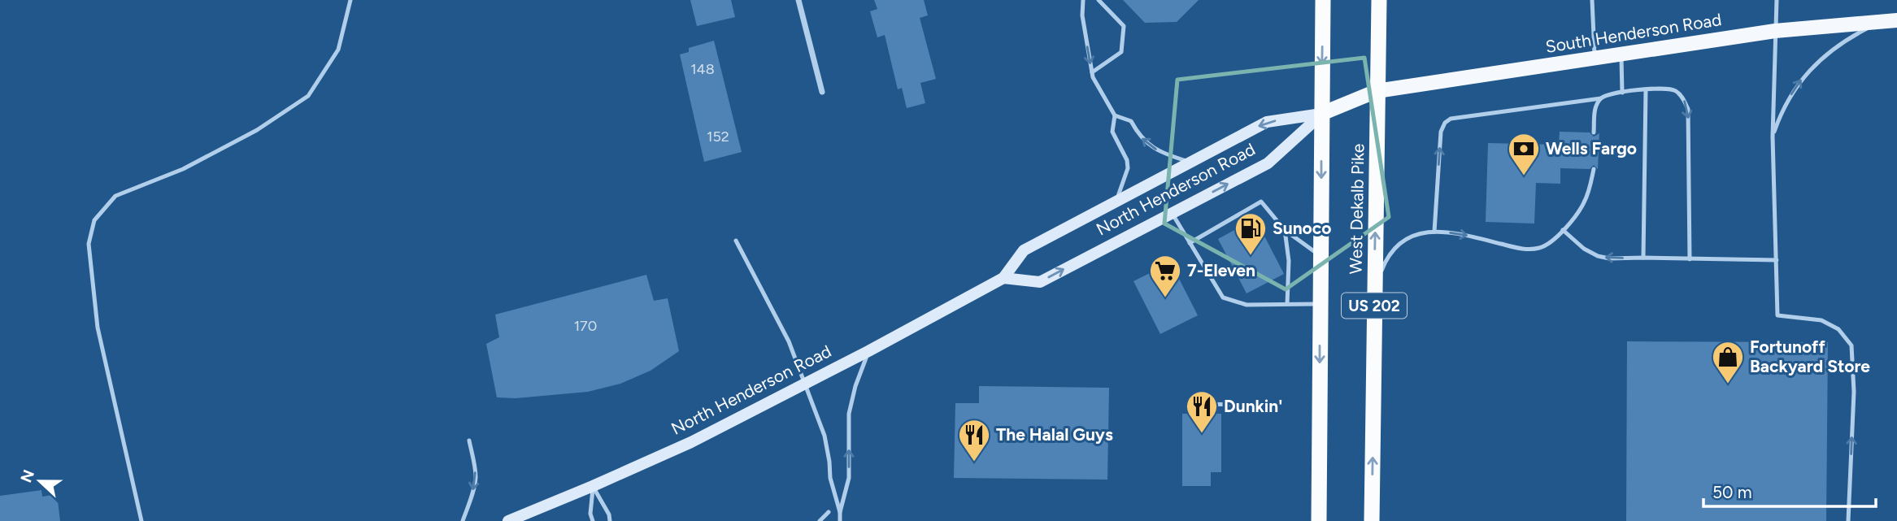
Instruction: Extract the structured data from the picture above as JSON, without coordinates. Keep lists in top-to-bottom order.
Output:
{
  "streets": {
    "highway": ["West Dekalb Pike", "US 202"],
    "main road": ["South Henderson Road", "North Henderson Road"]
  },
  "crossings": [
    ["South Henderson Road", "North Henderson Road"],
    ["South Henderson Road", "West Dekalb Pike"],
    ["North Henderson Road", "West Dekalb Pike"]
  ],
  "places": {
    "bank": ["Wells Fargo"],
    "fuel station": ["Sunoco"],
    "supermarket": ["7-Eleven"],
    "shop": ["Fortunoff Backyard Store"],
    "restaurant": ["Dunkin'", "The Halal Guys"]
  },
  "house_numbers": ["148", "152", "170"],
  "scale_bar": "50 m",
  "north": "left"
}
